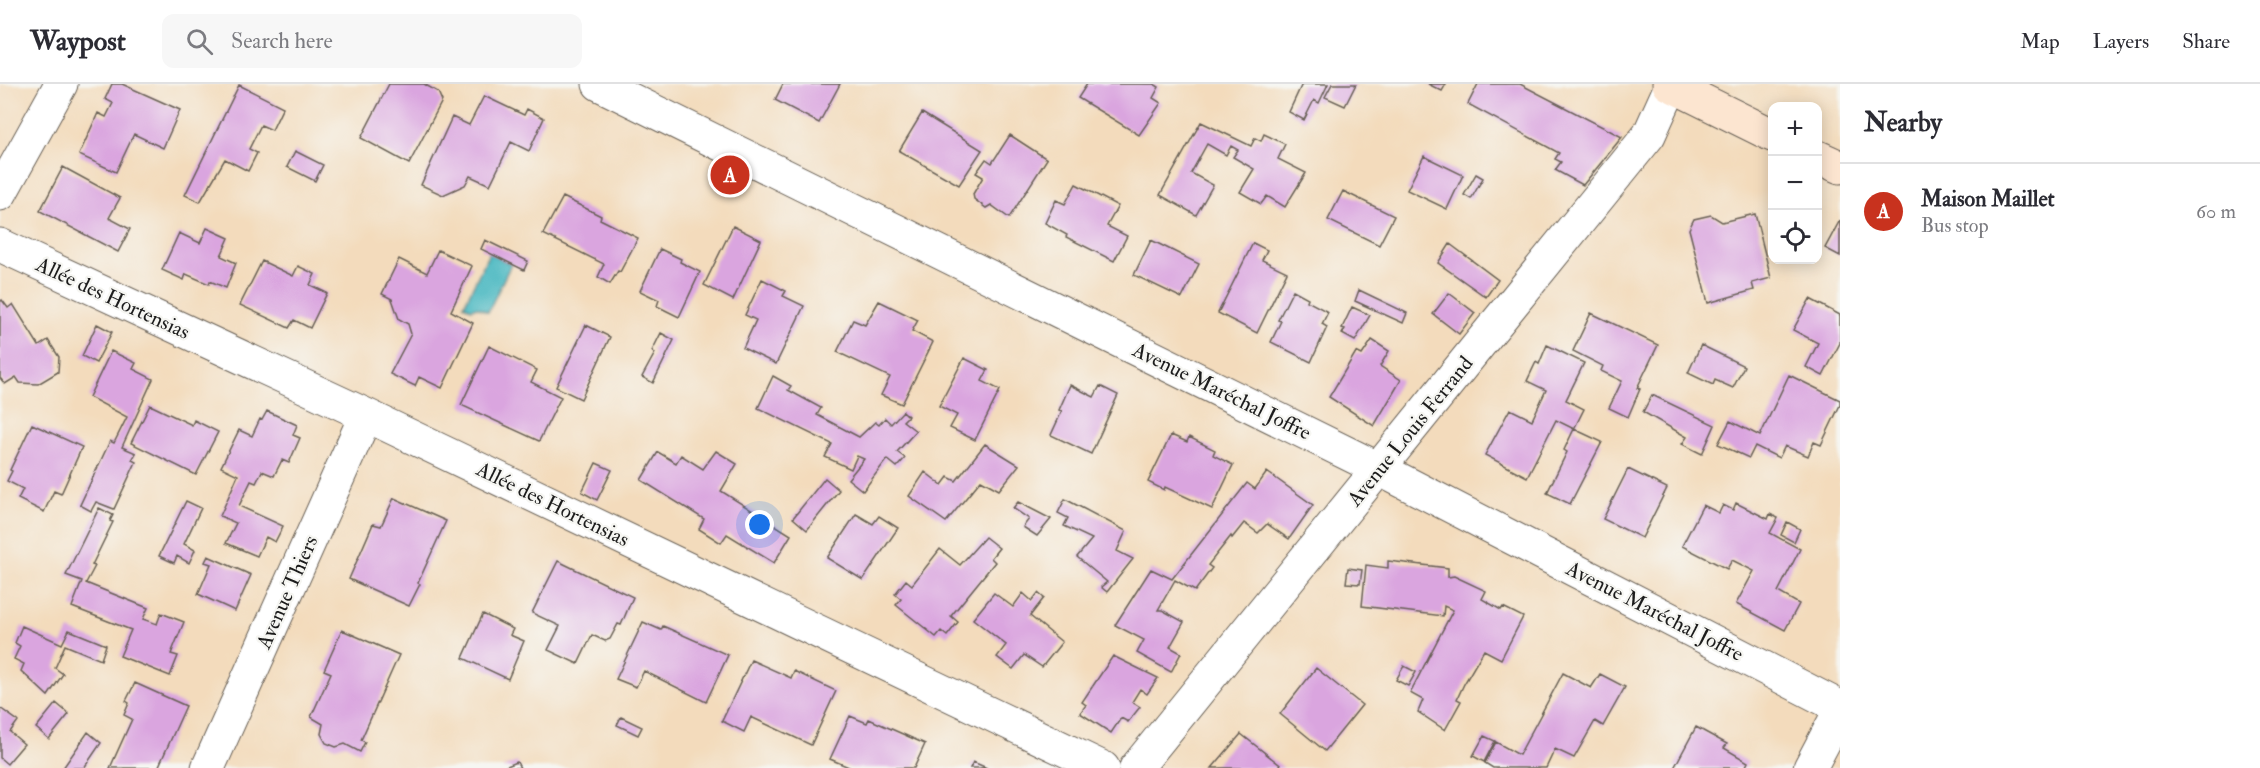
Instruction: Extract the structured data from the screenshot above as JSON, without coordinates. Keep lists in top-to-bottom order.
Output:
{
  "streets": {
    "street": [
      "Allée des Hortensias",
      "Avenue Maréchal Joffre",
      "Avenue Louis Ferrand",
      "Avenue Thiers"
    ]
  },
  "crossings": [
    ["Allée des Hortensias", "Avenue Thiers"],
    ["Avenue Maréchal Joffre", "Avenue Louis Ferrand"]
  ],
  "page": {
    "header": "Waypost",
    "search": "Search here",
    "nav": ["Map", "Layers", "Share"],
    "heading": "Nearby",
    "map_buttons": ["+", "−"],
    "pins": "A",
    "list": [
      {
        "mark": "A",
        "name": "Maison Maillet",
        "note": "Bus stop",
        "value": "60 m"
      }
    ]
  }
}
